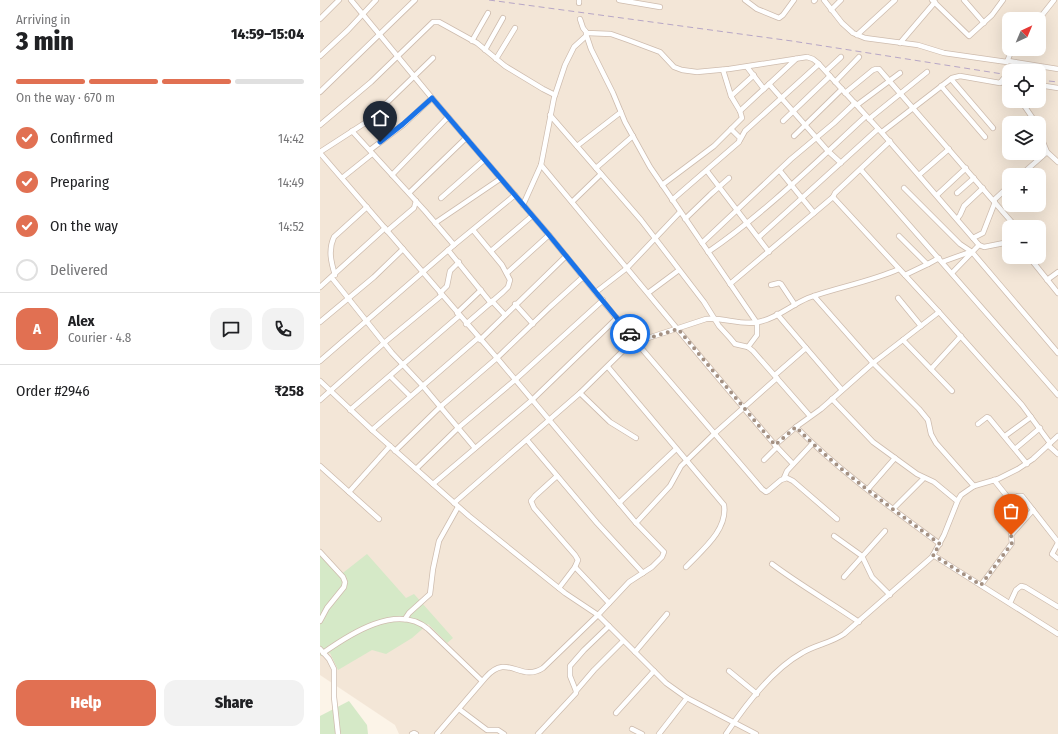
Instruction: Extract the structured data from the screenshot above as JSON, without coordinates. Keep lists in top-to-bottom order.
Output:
{
  "north": "top right",
  "page": {
    "heading": ["3 min", "Arriving in", "14:59–15:04"],
    "panel": [
      "Alex",
      "Courier · 4.8",
      "Order #2946",
      "₹258"
    ],
    "map_buttons": ["+", "−"],
    "bar": "On the way · 670 m",
    "list": [
      ["Confirmed", "14:42"],
      ["Preparing", "14:49"],
      ["On the way", "14:52"],
      "Delivered"
    ],
    "round": "A",
    "buttons": ["Help", "Share"]
  }
}
